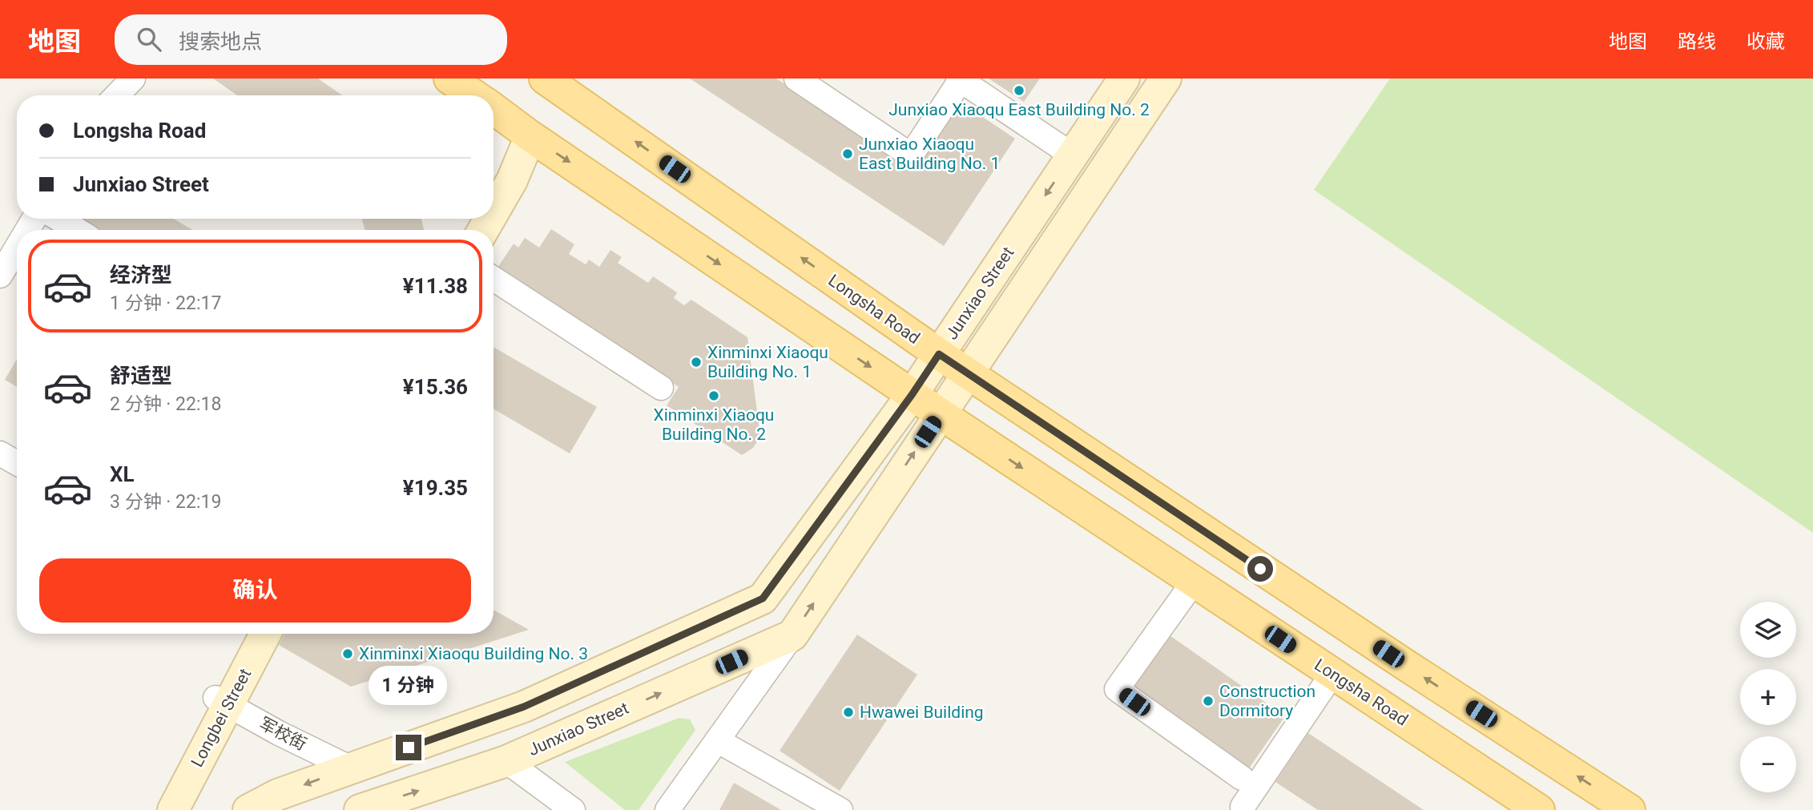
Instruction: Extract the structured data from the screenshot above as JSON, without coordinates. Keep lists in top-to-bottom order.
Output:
{
  "streets": {
    "main road": ["Junxiao Street", "Longsha Road", "Longbei Street"],
    "street": ["军校街"]
  },
  "crossings": [
    ["Junxiao Street", "Longsha Road"],
    ["Junxiao Street", "军校街"],
    ["Longbei Street", "军校街"]
  ],
  "places": [
    "Junxiao Xiaoqu East Building No. 2",
    "Junxiao Xiaoqu East Building No. 1",
    "Xinminxi Xiaoqu Building No. 1",
    "Xinminxi Xiaoqu Building No. 2",
    "Xinminxi Xiaoqu Building No. 3",
    "Construction Dormitory",
    "Hwawei Building"
  ],
  "page": {
    "header": "地图",
    "search": "搜索地点",
    "nav": ["地图", "路线", "收藏"],
    "banner": ["Longsha Road", "Junxiao Street"],
    "list": [
      {
        "name": "经济型",
        "note": "1 分钟 · 22:17",
        "value": "¥11.38"
      },
      {
        "name": "舒适型",
        "note": "2 分钟 · 22:18",
        "value": "¥15.36"
      },
      {
        "name": "XL",
        "note": "3 分钟 · 22:19",
        "value": "¥19.35"
      }
    ],
    "buttons": "确认",
    "map_buttons": ["+", "−"],
    "bubble": "1 分钟"
  }
}
